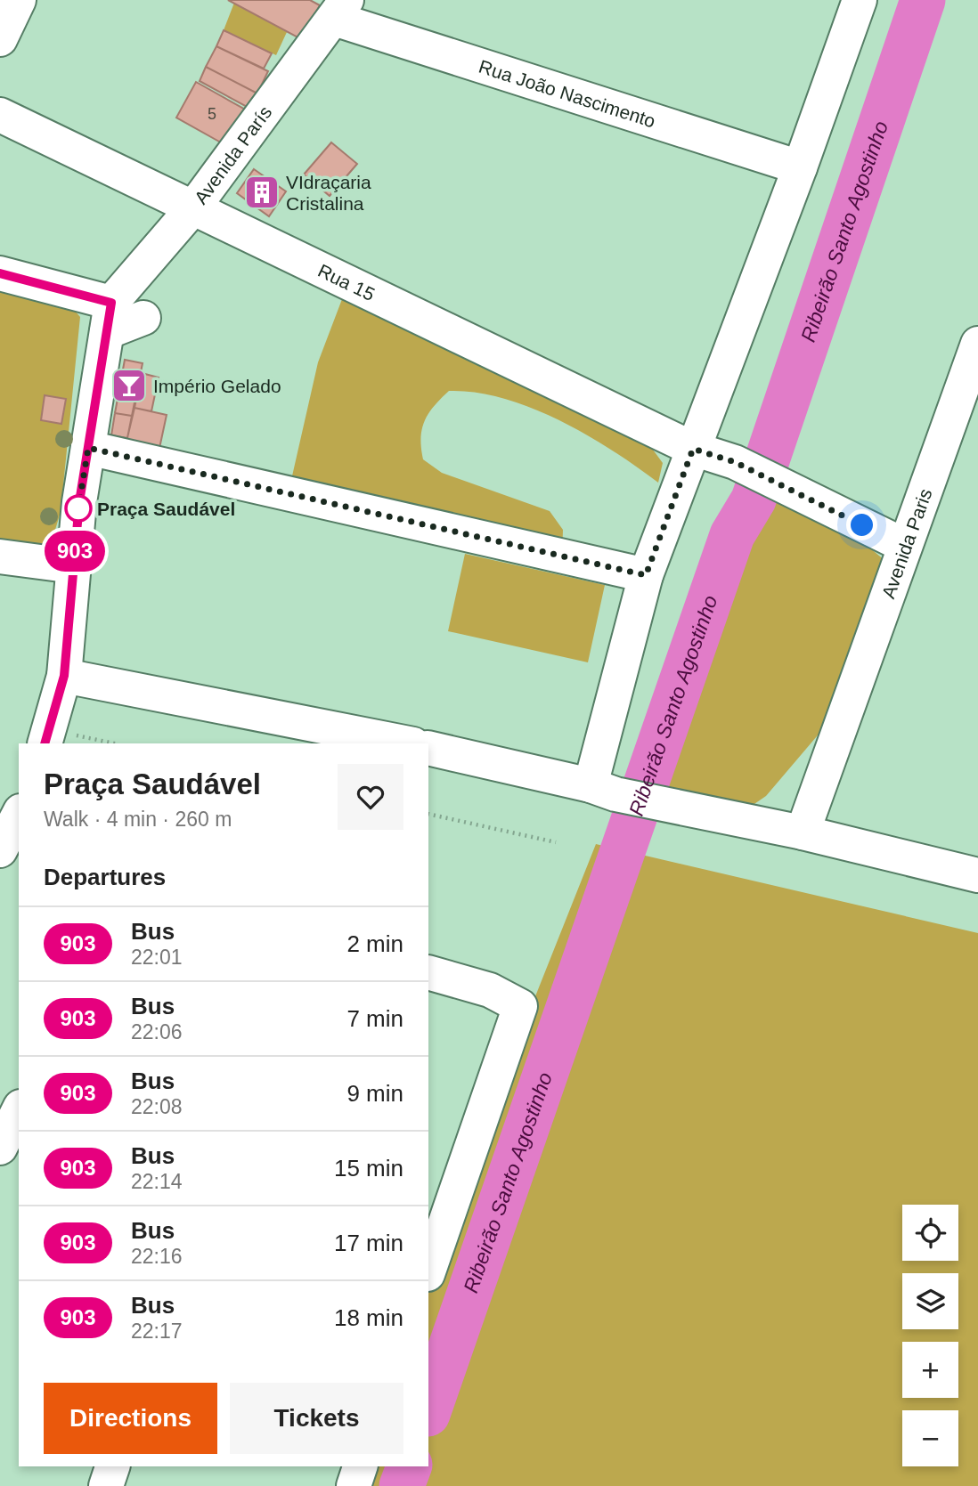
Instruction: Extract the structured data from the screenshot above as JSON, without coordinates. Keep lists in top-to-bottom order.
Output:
{
  "streets": {
    "street": [
      "Rua João Nascimento",
      "Avenida París",
      "Rua 15",
      "Avenida Paris"
    ]
  },
  "crossings": [
    ["Rua João Nascimento", "Avenida París"],
    ["Avenida París", "Rua 15"],
    ["Rua 15", "Avenida Paris"]
  ],
  "water": ["Ribeirão Santo Agostinho"],
  "places": {
    "building": ["VIdraçaria Cristalina"],
    "bar": ["Império Gelado"],
    "other": ["Praça Saudável"]
  },
  "lines": ["bus line 903"],
  "house_numbers": ["5"],
  "page": {
    "on_map": "903",
    "heading": [
      ["Praça Saudável", "Walk · 4 min · 260 m"],
      "Departures"
    ],
    "list": [
      {
        "mark": "903",
        "name": "Bus",
        "note": "22:01",
        "value": "2 min"
      },
      {
        "mark": "903",
        "name": "Bus",
        "note": "22:06",
        "value": "7 min"
      },
      {
        "mark": "903",
        "name": "Bus",
        "note": "22:08",
        "value": "9 min"
      },
      {
        "mark": "903",
        "name": "Bus",
        "note": "22:14",
        "value": "15 min"
      },
      {
        "mark": "903",
        "name": "Bus",
        "note": "22:16",
        "value": "17 min"
      },
      {
        "mark": "903",
        "name": "Bus",
        "note": "22:17",
        "value": "18 min"
      }
    ],
    "map_buttons": ["+", "−"],
    "buttons": ["Directions", "Tickets"]
  }
}
